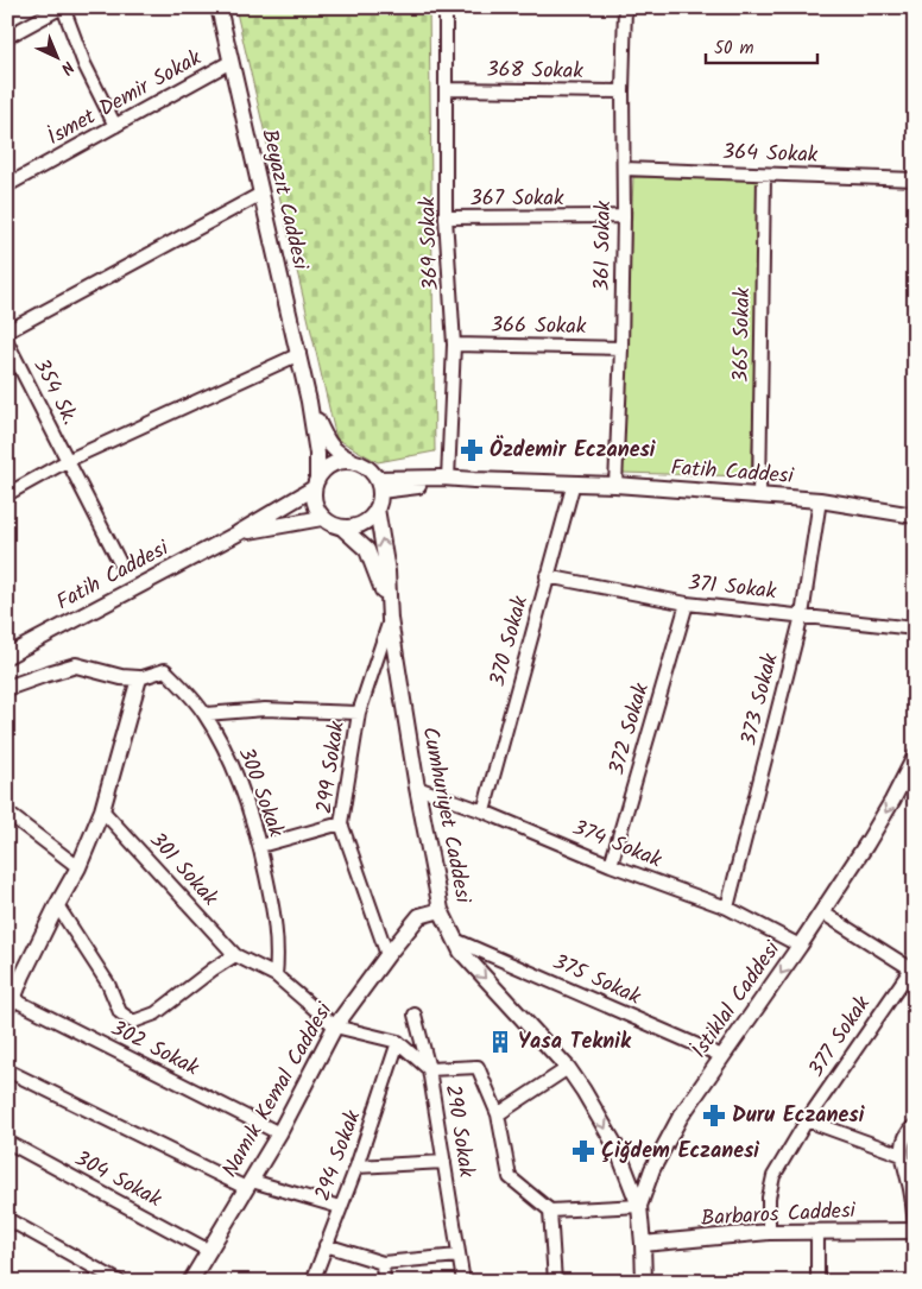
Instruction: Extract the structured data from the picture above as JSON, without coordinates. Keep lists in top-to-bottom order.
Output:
{
  "streets": {
    "street": [
      "368 Sokak",
      "İsmet Demir Sokak",
      "364 Sokak",
      "367 Sokak",
      "Beyazıt Caddesi",
      "369 Sokak",
      "361 Sokak",
      "366 Sokak",
      "365 Sokak",
      "354 Sk.",
      "Fatih Caddesi",
      "371 Sokak",
      "370 Sokak",
      "373 Sokak",
      "372 Sokak",
      "299 Sokak",
      "300 Sokak",
      "Cumhuriyet Caddesi",
      "374 Sokak",
      "301 Sokak",
      "375 Sokak",
      "İstiklal Caddesi",
      "377 Sokak",
      "302 Sokak",
      "Namık Kemal Caddesi",
      "290 Sokak",
      "294 Sokak",
      "304 Sokak",
      "Barbaros Caddesi"
    ]
  },
  "crossings": [
    ["368 Sokak", "369 Sokak"],
    ["368 Sokak", "361 Sokak"],
    ["İsmet Demir Sokak", "Beyazıt Caddesi"],
    ["364 Sokak", "361 Sokak"],
    ["364 Sokak", "365 Sokak"],
    ["367 Sokak", "369 Sokak"],
    ["367 Sokak", "361 Sokak"],
    ["369 Sokak", "366 Sokak"],
    ["369 Sokak", "Fatih Caddesi"],
    ["361 Sokak", "366 Sokak"],
    ["361 Sokak", "Fatih Caddesi"],
    ["365 Sokak", "Fatih Caddesi"],
    ["Fatih Caddesi", "370 Sokak"],
    ["Fatih Caddesi", "373 Sokak"],
    ["Fatih Caddesi", "Cumhuriyet Caddesi"],
    ["371 Sokak", "370 Sokak"],
    ["371 Sokak", "373 Sokak"],
    ["371 Sokak", "372 Sokak"],
    ["370 Sokak", "374 Sokak"],
    ["373 Sokak", "374 Sokak"],
    ["372 Sokak", "374 Sokak"],
    ["299 Sokak", "Cumhuriyet Caddesi"],
    ["299 Sokak", "Namık Kemal Caddesi"],
    ["Cumhuriyet Caddesi", "374 Sokak"],
    ["Cumhuriyet Caddesi", "375 Sokak"],
    ["Cumhuriyet Caddesi", "İstiklal Caddesi"],
    ["Cumhuriyet Caddesi", "Namık Kemal Caddesi"],
    ["374 Sokak", "İstiklal Caddesi"],
    ["375 Sokak", "İstiklal Caddesi"],
    ["İstiklal Caddesi", "Barbaros Caddesi"],
    ["377 Sokak", "Barbaros Caddesi"],
    ["302 Sokak", "Namık Kemal Caddesi"],
    ["Namık Kemal Caddesi", "304 Sokak"]
  ],
  "one_way": ["İstiklal Caddesi"],
  "places": {
    "pharmacy": ["Özdemir Eczanesi", "Duru Eczanesi", "Çiğdem Eczanesi"],
    "building": ["Yasa Teknik"]
  },
  "scale_bar": "50 m",
  "north": "bottom right"
}
